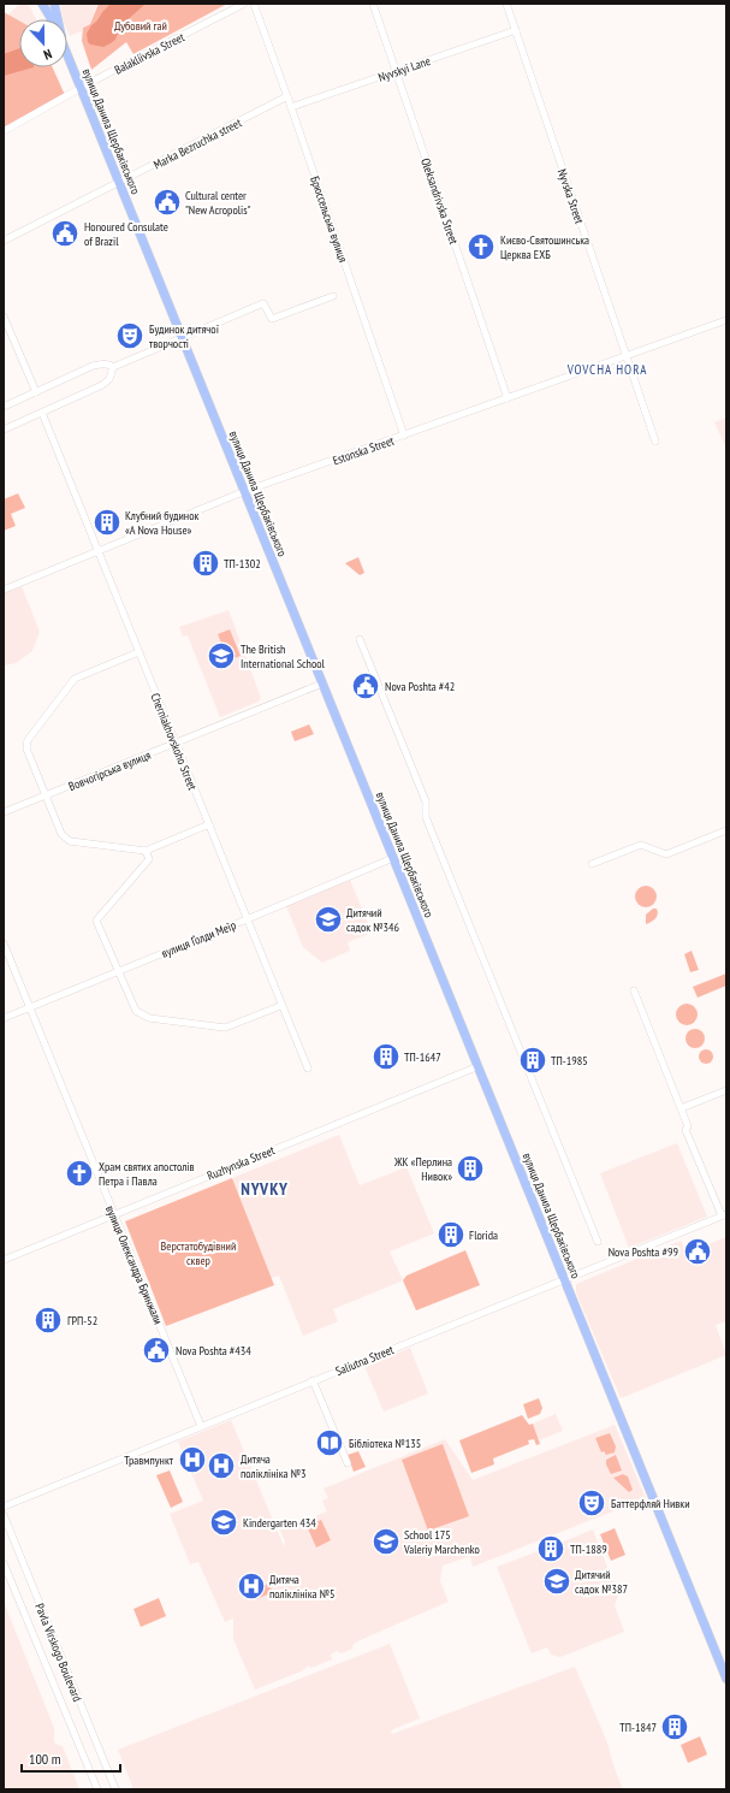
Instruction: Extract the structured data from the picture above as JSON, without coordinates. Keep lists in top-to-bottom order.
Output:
{
  "streets": {
    "main road": ["вулиця Данила Щербаківського"],
    "street": [
      "Balakliivska Street",
      "Nyvskyi Lane",
      "Marka Bezruchka street",
      "Nyvska Street",
      "Oleksandrivska Street",
      "Брюссельська вулиця",
      "Estonska Street",
      "Cherniakhovskoho Street",
      "Вовчогірська вулиця",
      "вулиця Ґолди Меїр",
      "Ruzhynska Street",
      "вулиця Олександра Бринжали",
      "Saliutna Street",
      "Pavla Virskogo Boulevard"
    ]
  },
  "crossings": [
    ["Balakliivska Street", "вулиця Данила Щербаківського"],
    ["Nyvskyi Lane", "Nyvska Street"],
    ["Nyvskyi Lane", "Oleksandrivska Street"],
    ["Nyvskyi Lane", "Брюссельська вулиця"],
    ["вулиця Данила Щербаківського", "Marka Bezruchka street"],
    ["вулиця Данила Щербаківського", "Estonska Street"],
    ["вулиця Данила Щербаківського", "Вовчогірська вулиця"],
    ["вулиця Данила Щербаківського", "вулиця Ґолди Меїр"],
    ["вулиця Данила Щербаківського", "Ruzhynska Street"],
    ["вулиця Данила Щербаківського", "Saliutna Street"],
    ["Marka Bezruchka street", "Брюссельська вулиця"],
    ["Nyvska Street", "Estonska Street"],
    ["Oleksandrivska Street", "Estonska Street"],
    ["Брюссельська вулиця", "Estonska Street"],
    ["Estonska Street", "Cherniakhovskoho Street"],
    ["Cherniakhovskoho Street", "Вовчогірська вулиця"],
    ["Cherniakhovskoho Street", "вулиця Ґолди Меїр"],
    ["вулиця Ґолди Меїр", "вулиця Олександра Бринжали"],
    ["Ruzhynska Street", "вулиця Олександра Бринжали"],
    ["вулиця Олександра Бринжали", "Saliutna Street"]
  ],
  "districts": ["VOVCHA HORA", "NYVKY"],
  "parks": ["Дубовий гай", "Верстатобудівний сквер"],
  "places": {
    "public building": [
      "Cultural center \"New Acropolis\"",
      "Honoured Consulate of Brazil",
      "Nova Poshta #42",
      "Nova Poshta #99",
      "Nova Poshta #434"
    ],
    "church": ["Києво-Святошинська Церква ЕХБ", "Храм святих апостолів Петра і Павла"],
    "theatre": ["Будинок дитячої творчості", "Баттерфляй Нивки"],
    "building": [
      "Клубний будинок «A Nova House»",
      "ТП-1302",
      "ТП-1647",
      "ТП-1985",
      "ЖК «Перлина Нивок»",
      "Florida",
      "ГРП-52",
      "ТП-1889",
      "ТП-1847"
    ],
    "school or university": [
      "The British International School",
      "Дитячий садок №346",
      "Kindergarten 434",
      "School 175 Valeriy Marchenko",
      "Дитячий садок №387"
    ],
    "library": ["Бібліотека №135"],
    "hospital": ["Травмпункт", "Дитяча поліклініка №3", "Дитяча поліклініка №5"]
  },
  "scale_bar": "100 m",
  "north": "bottom"
}
